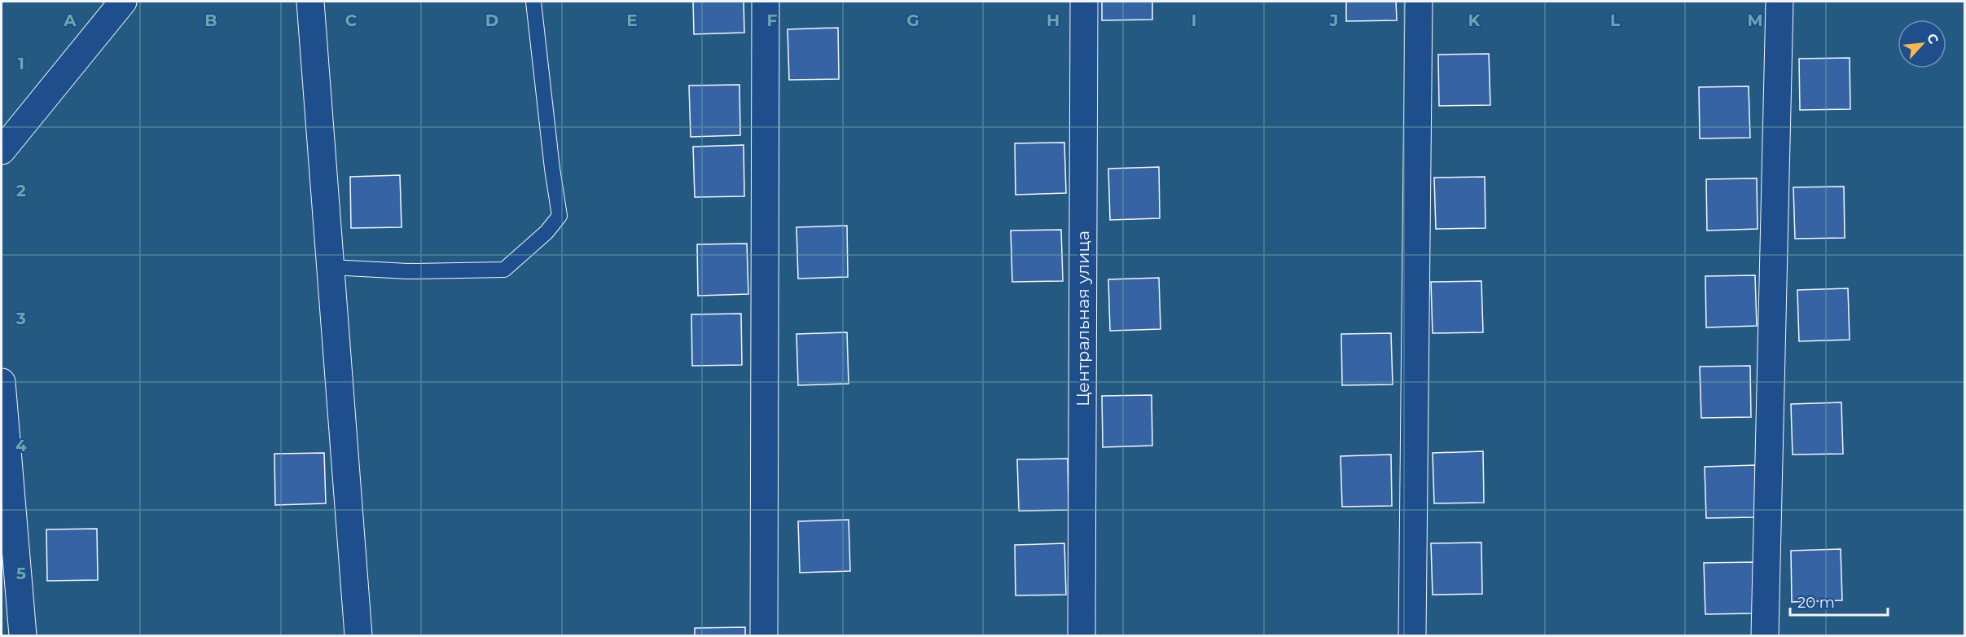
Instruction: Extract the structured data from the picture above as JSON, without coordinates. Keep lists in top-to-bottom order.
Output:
{
  "streets": {
    "street": ["Центральная улица"]
  },
  "scale_bar": "20 m",
  "north": "top right",
  "grid": {
    "columns": [
      "A",
      "B",
      "C",
      "D",
      "E",
      "F",
      "G",
      "H",
      "I",
      "J",
      "K",
      "L",
      "M"
    ],
    "rows": [
      "1",
      "2",
      "3",
      "4",
      "5"
    ]
  }
}
